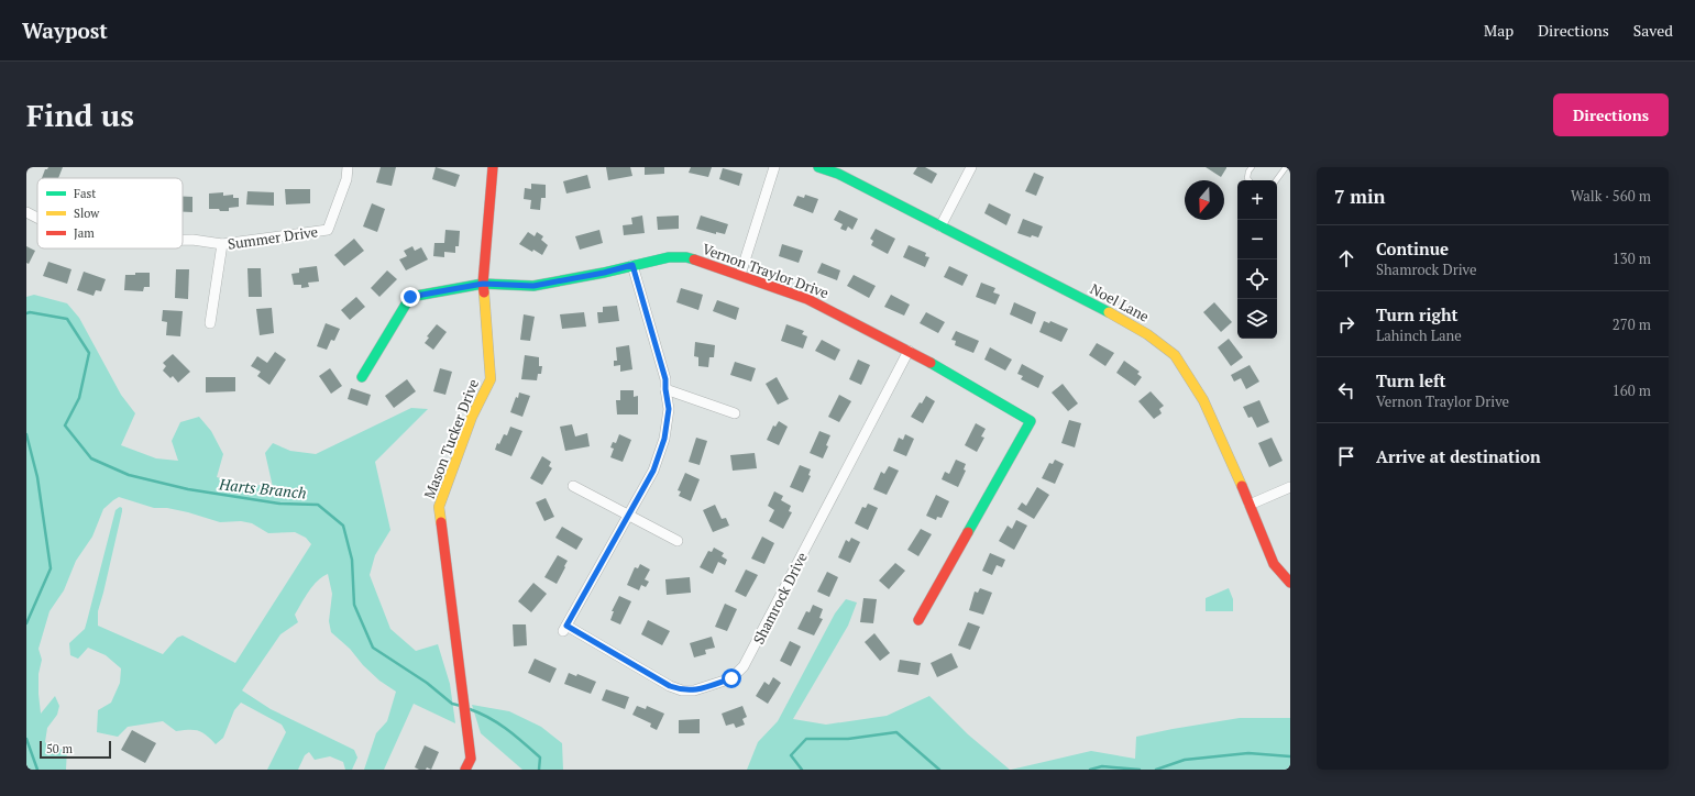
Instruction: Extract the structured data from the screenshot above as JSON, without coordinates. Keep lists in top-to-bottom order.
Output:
{
  "streets": {
    "street": [
      "Summer Drive",
      "Vernon Traylor Drive",
      "Noel Lane",
      "Mason Tucker Drive",
      "Shamrock Drive"
    ]
  },
  "crossings": [
    ["Vernon Traylor Drive", "Mason Tucker Drive"],
    ["Vernon Traylor Drive", "Shamrock Drive"]
  ],
  "water": ["Harts Branch"],
  "legend": ["Fast", "Slow", "Jam"],
  "scale_bar": "50 m",
  "north": "bottom",
  "page": {
    "header": "Waypost",
    "nav": ["Map", "Directions", "Saved"],
    "buttons": "Directions",
    "title": "Find us",
    "heading": ["7 min", "Walk · 560 m"],
    "map_buttons": ["+", "−"],
    "list": [
      ["Continue", "Shamrock Drive", "130 m"],
      ["Turn right", "Lahinch Lane", "270 m"],
      ["Turn left", "Vernon Traylor Drive", "160 m"],
      "Arrive at destination"
    ],
    "scale": "50 m"
  }
}
